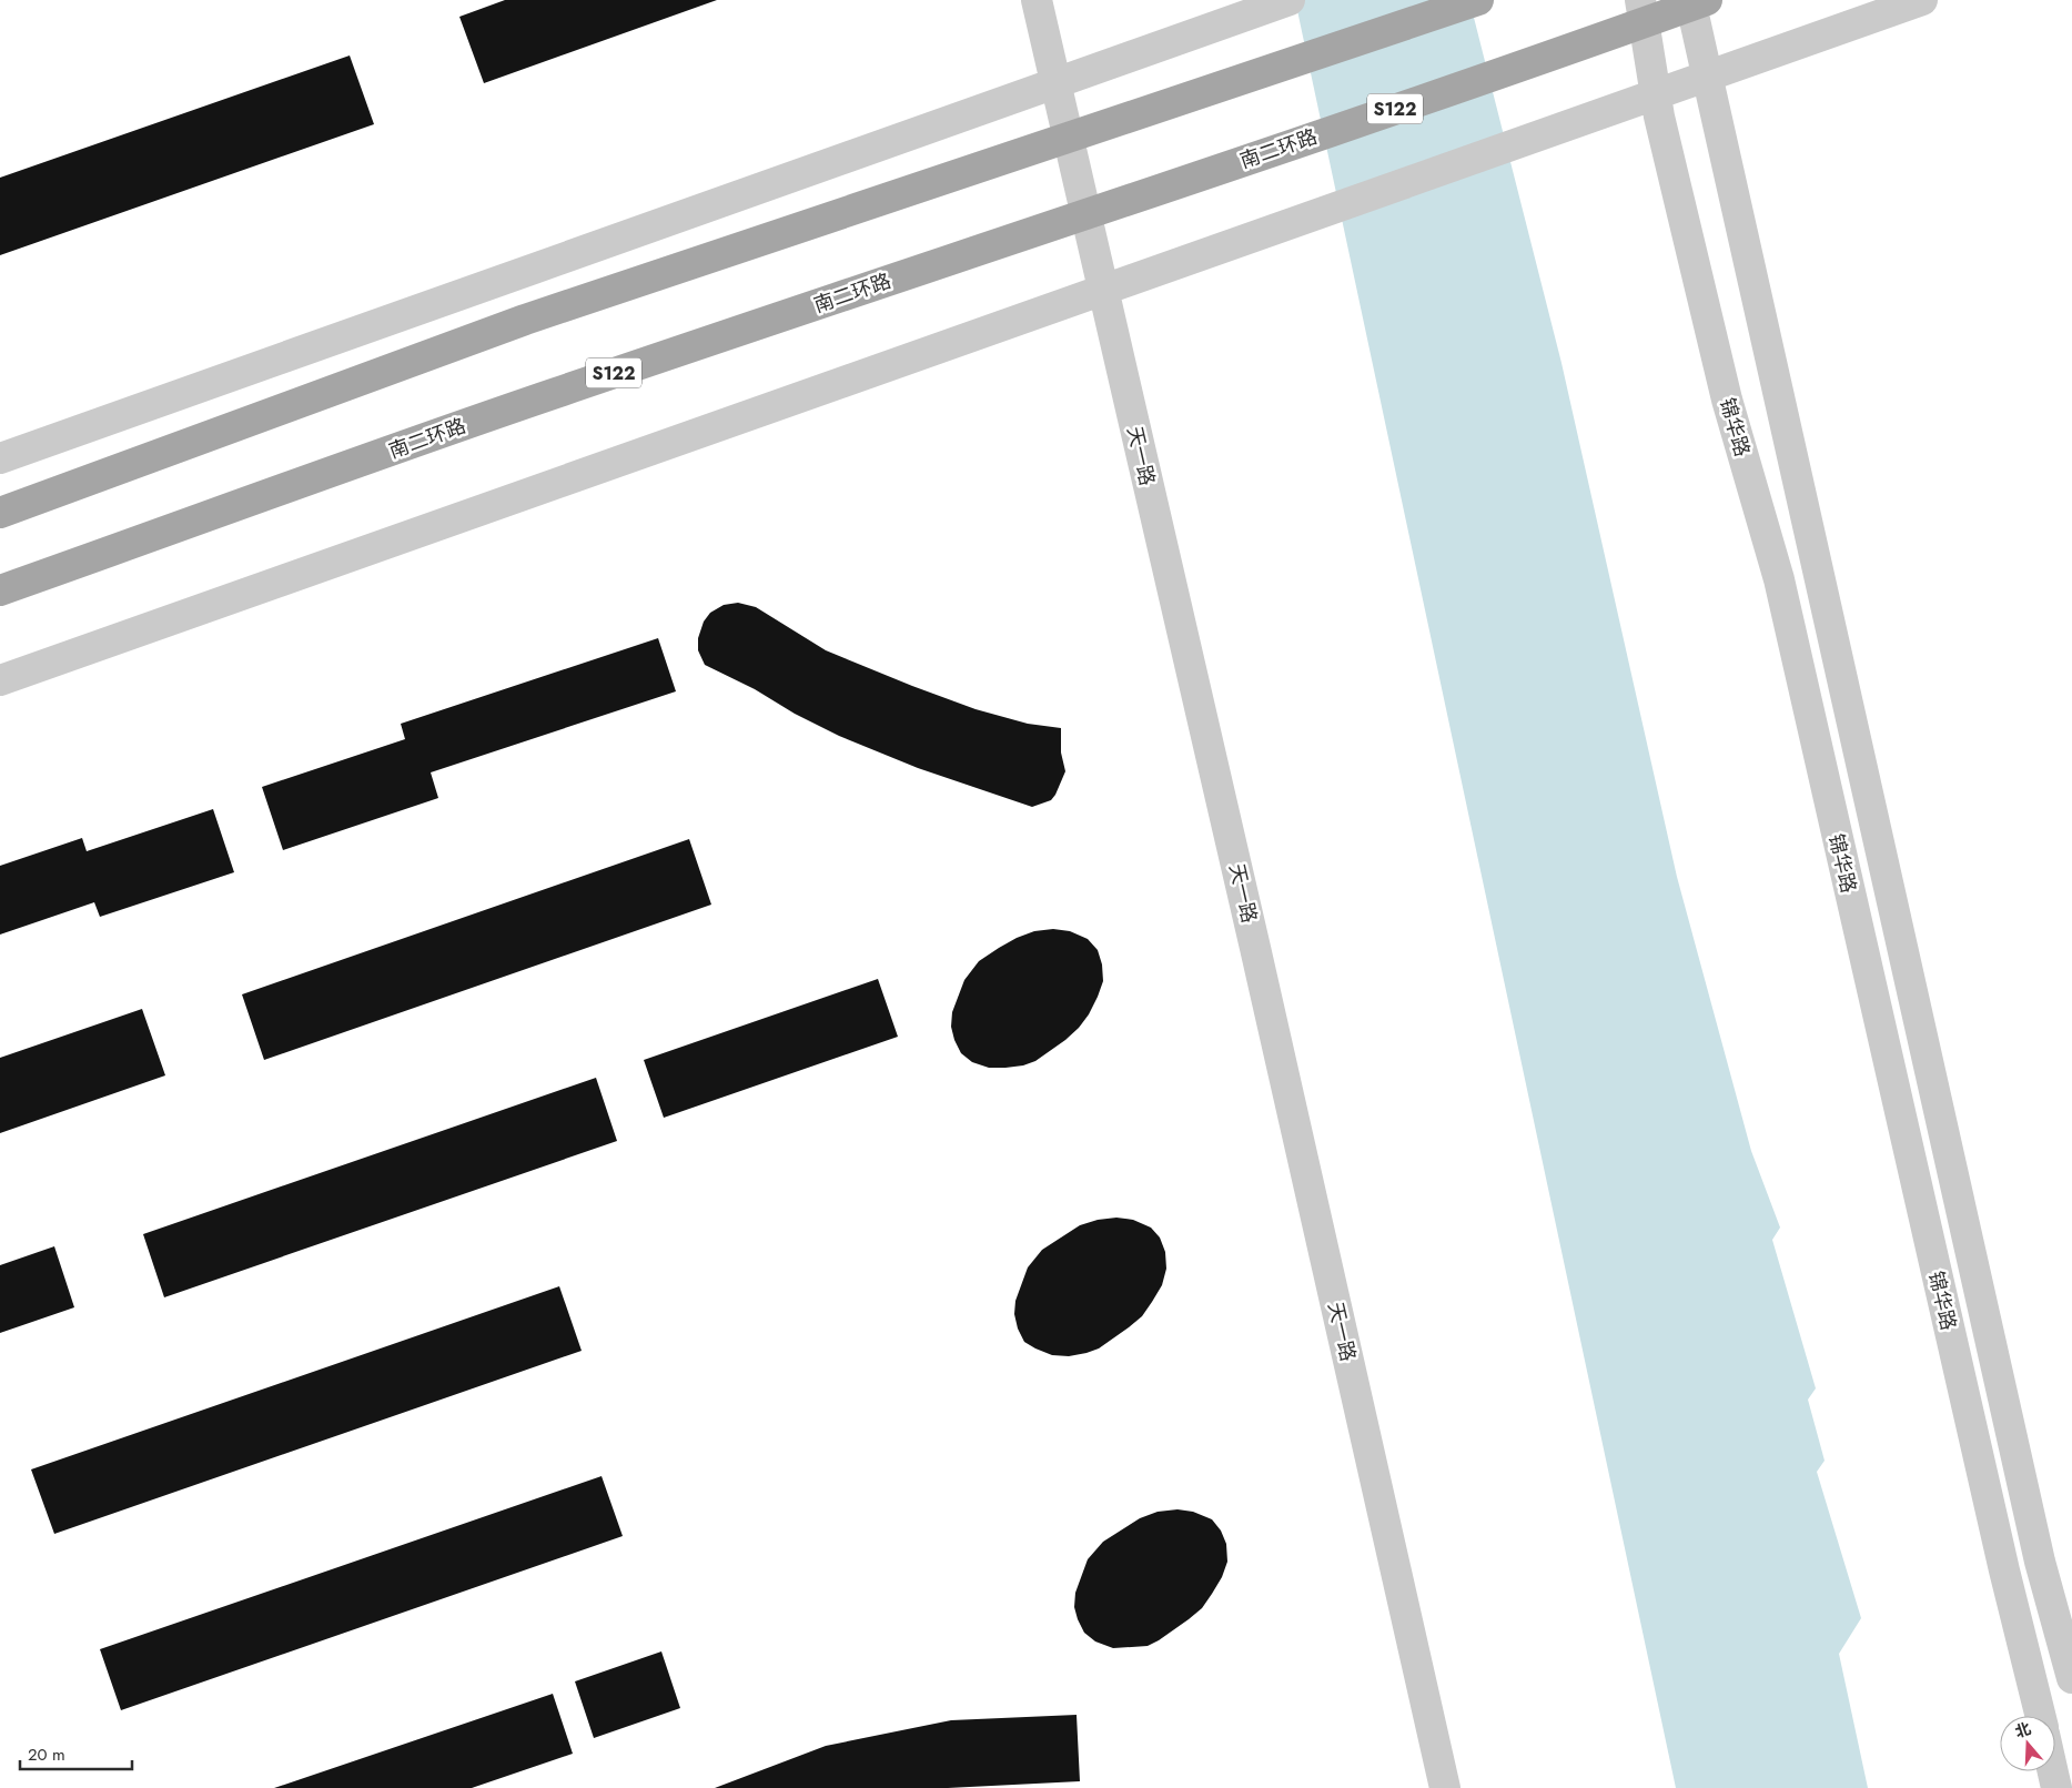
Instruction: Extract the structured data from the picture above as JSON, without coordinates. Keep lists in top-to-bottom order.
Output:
{
  "streets": {
    "main road": ["S122", "南二环路"],
    "street": ["锦华路", "天一路"]
  },
  "crossings": [
    ["南二环路", "锦华路"],
    ["南二环路", "天一路"]
  ],
  "scale_bar": "20 m",
  "north": "top"
}
